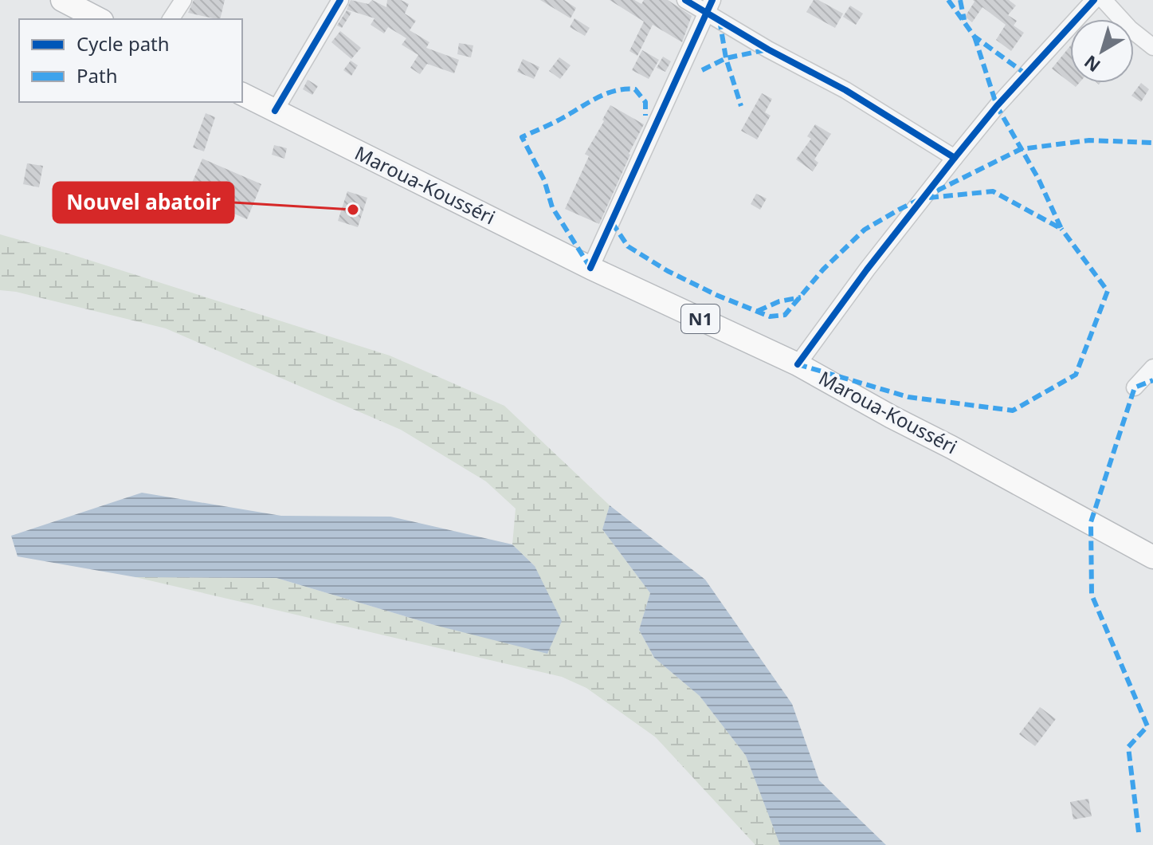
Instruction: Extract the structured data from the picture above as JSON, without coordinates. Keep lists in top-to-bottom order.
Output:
{
  "streets": {
    "highway": ["Maroua-Kousséri", "N1"]
  },
  "places": ["Nouvel abatoir"],
  "legend": ["Cycle path", "Path"],
  "north": "bottom left"
}
